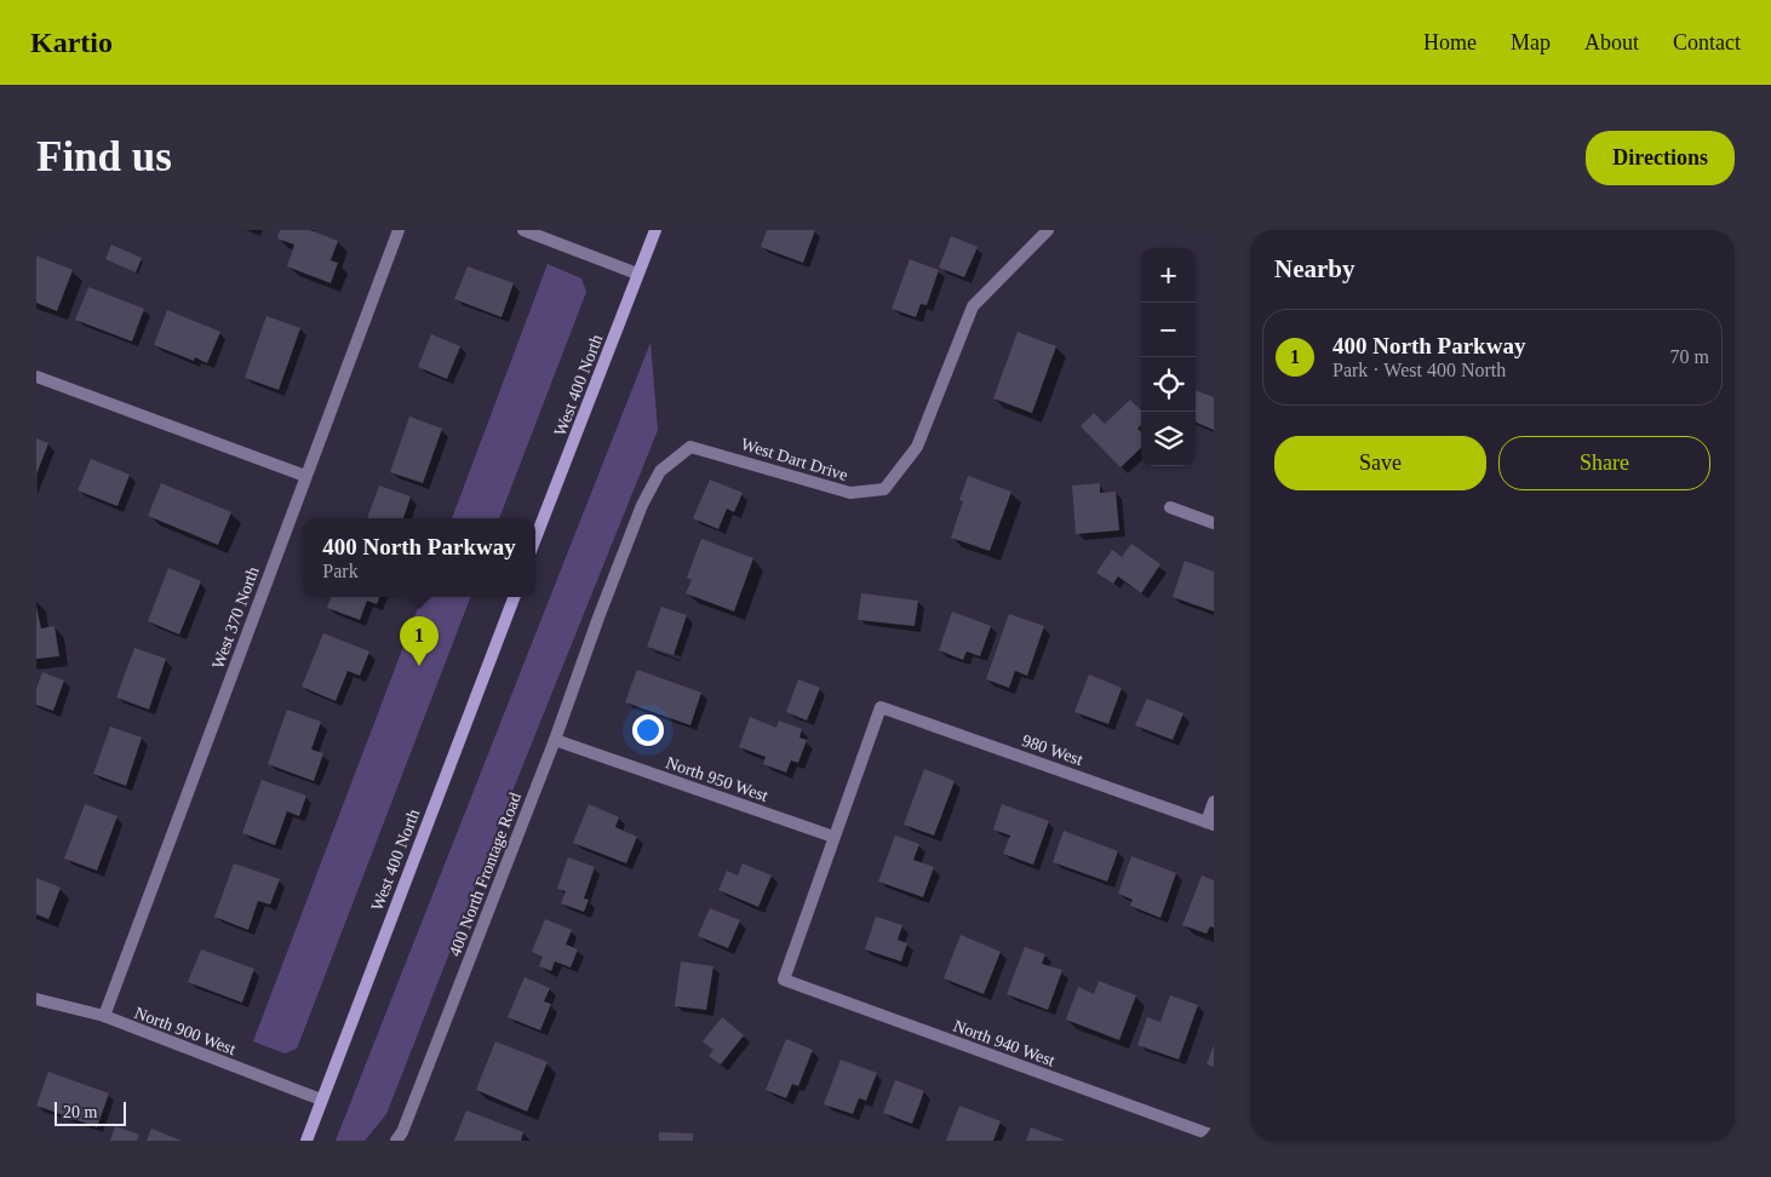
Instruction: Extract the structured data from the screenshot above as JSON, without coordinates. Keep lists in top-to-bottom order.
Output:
{
  "streets": {
    "main road": ["West 400 North"],
    "street": [
      "West Dart Drive",
      "West 370 North",
      "980 West",
      "North 950 West",
      "400 North Frontage Road",
      "North 900 West",
      "North 940 West"
    ]
  },
  "crossings": [
    ["West 400 North", "North 900 West"],
    ["West Dart Drive", "400 North Frontage Road"],
    ["West 370 North", "North 900 West"],
    ["980 West", "North 950 West"],
    ["980 West", "North 940 West"],
    ["North 950 West", "400 North Frontage Road"],
    ["North 950 West", "North 940 West"]
  ],
  "scale_bar": "20 m",
  "page": {
    "header": "Kartio",
    "nav": [
      "Home",
      "Map",
      "About",
      "Contact"
    ],
    "buttons": [
      "Directions",
      ["Save", "Share"]
    ],
    "title": "Find us",
    "heading": "Nearby",
    "map_buttons": ["+", "−"],
    "list": [
      {
        "mark": "1",
        "name": "400 North Parkway",
        "note": "Park · West 400 North",
        "value": "70 m"
      }
    ],
    "popup": ["400 North Parkway", "Park"],
    "pins": "1",
    "scale": "20 m"
  }
}
